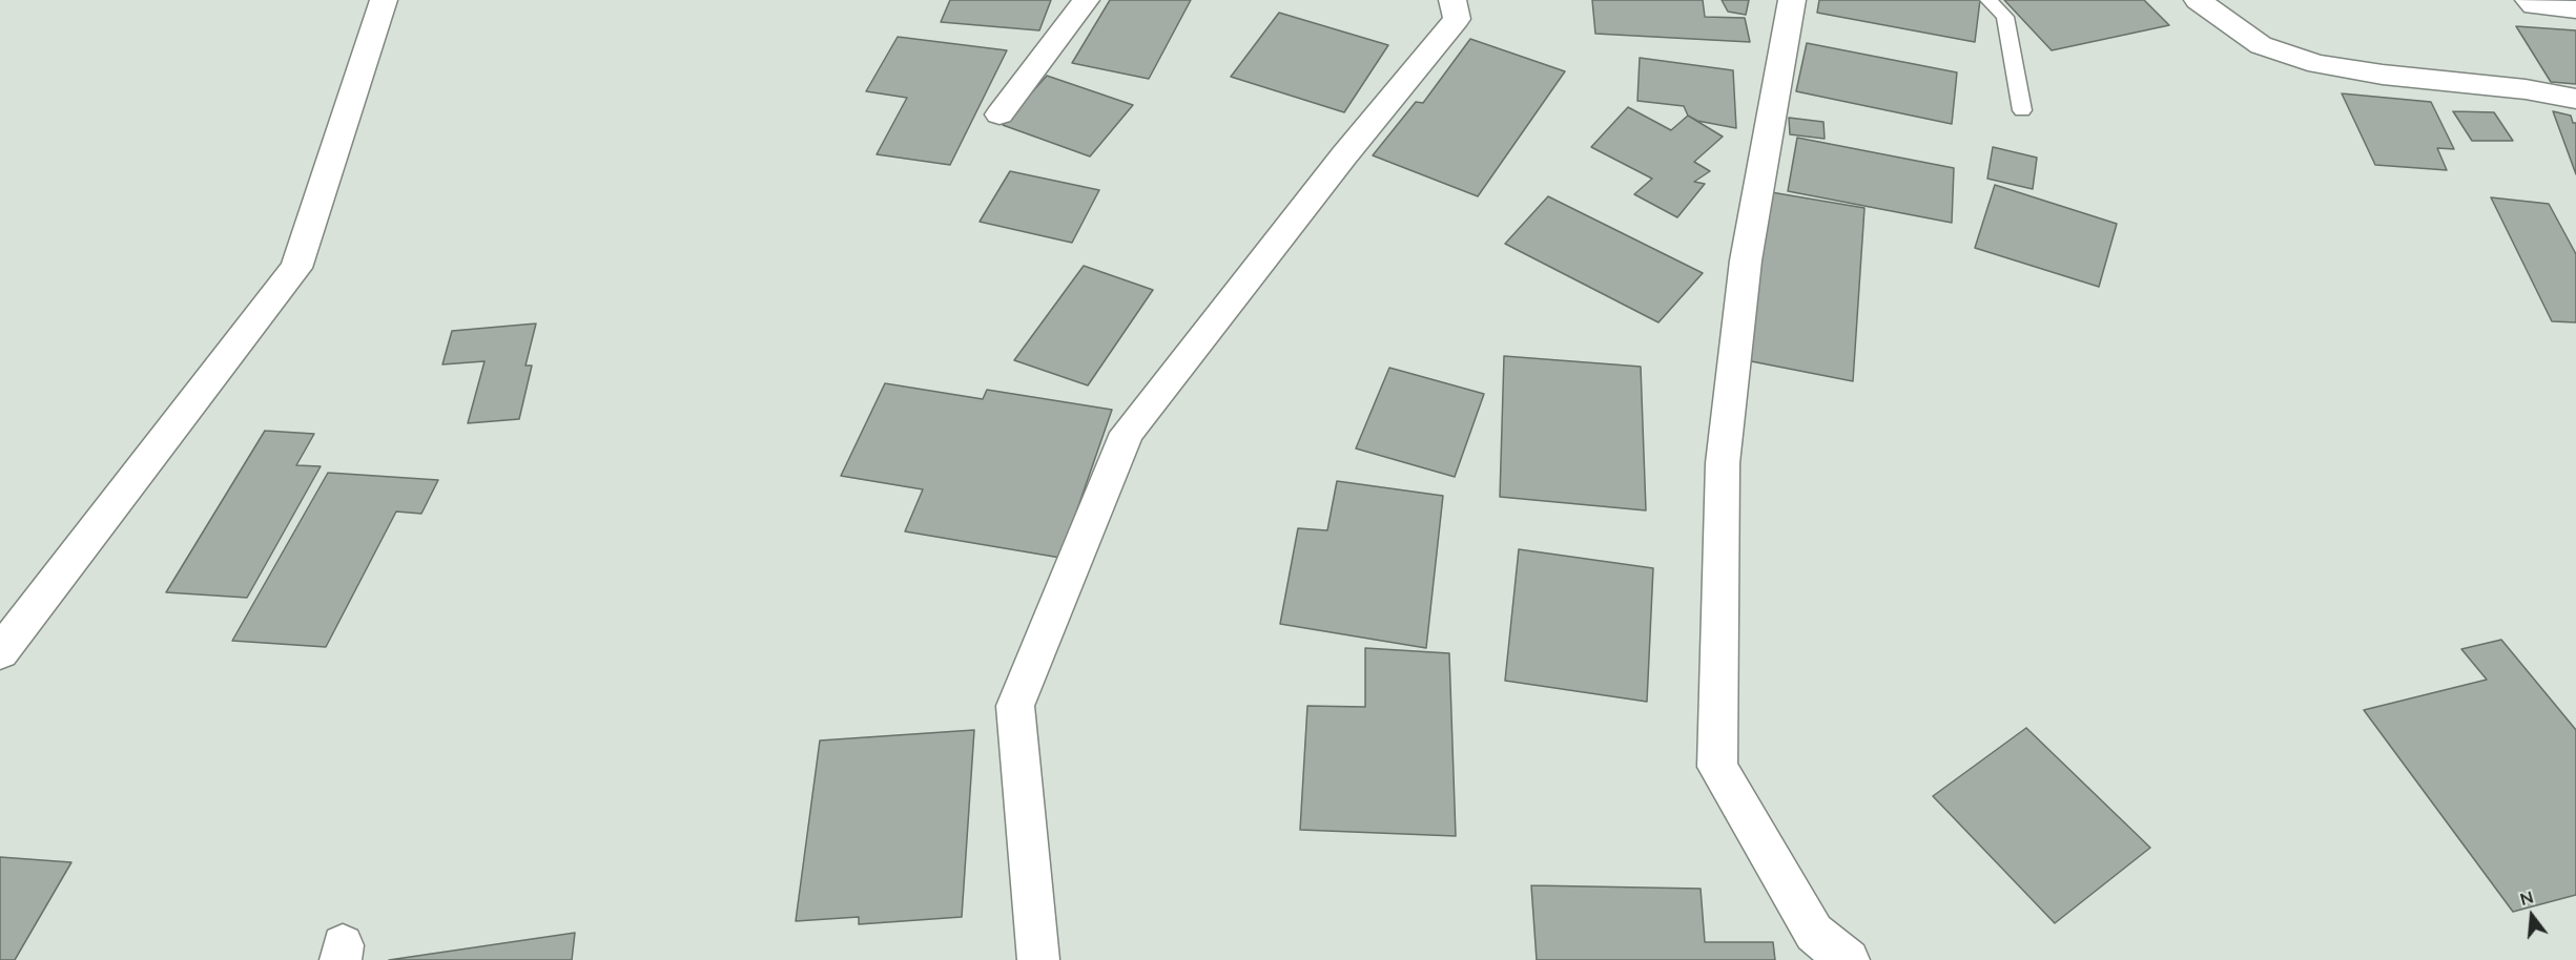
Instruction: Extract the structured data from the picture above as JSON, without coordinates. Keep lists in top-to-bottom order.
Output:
{
  "north": "top"
}
